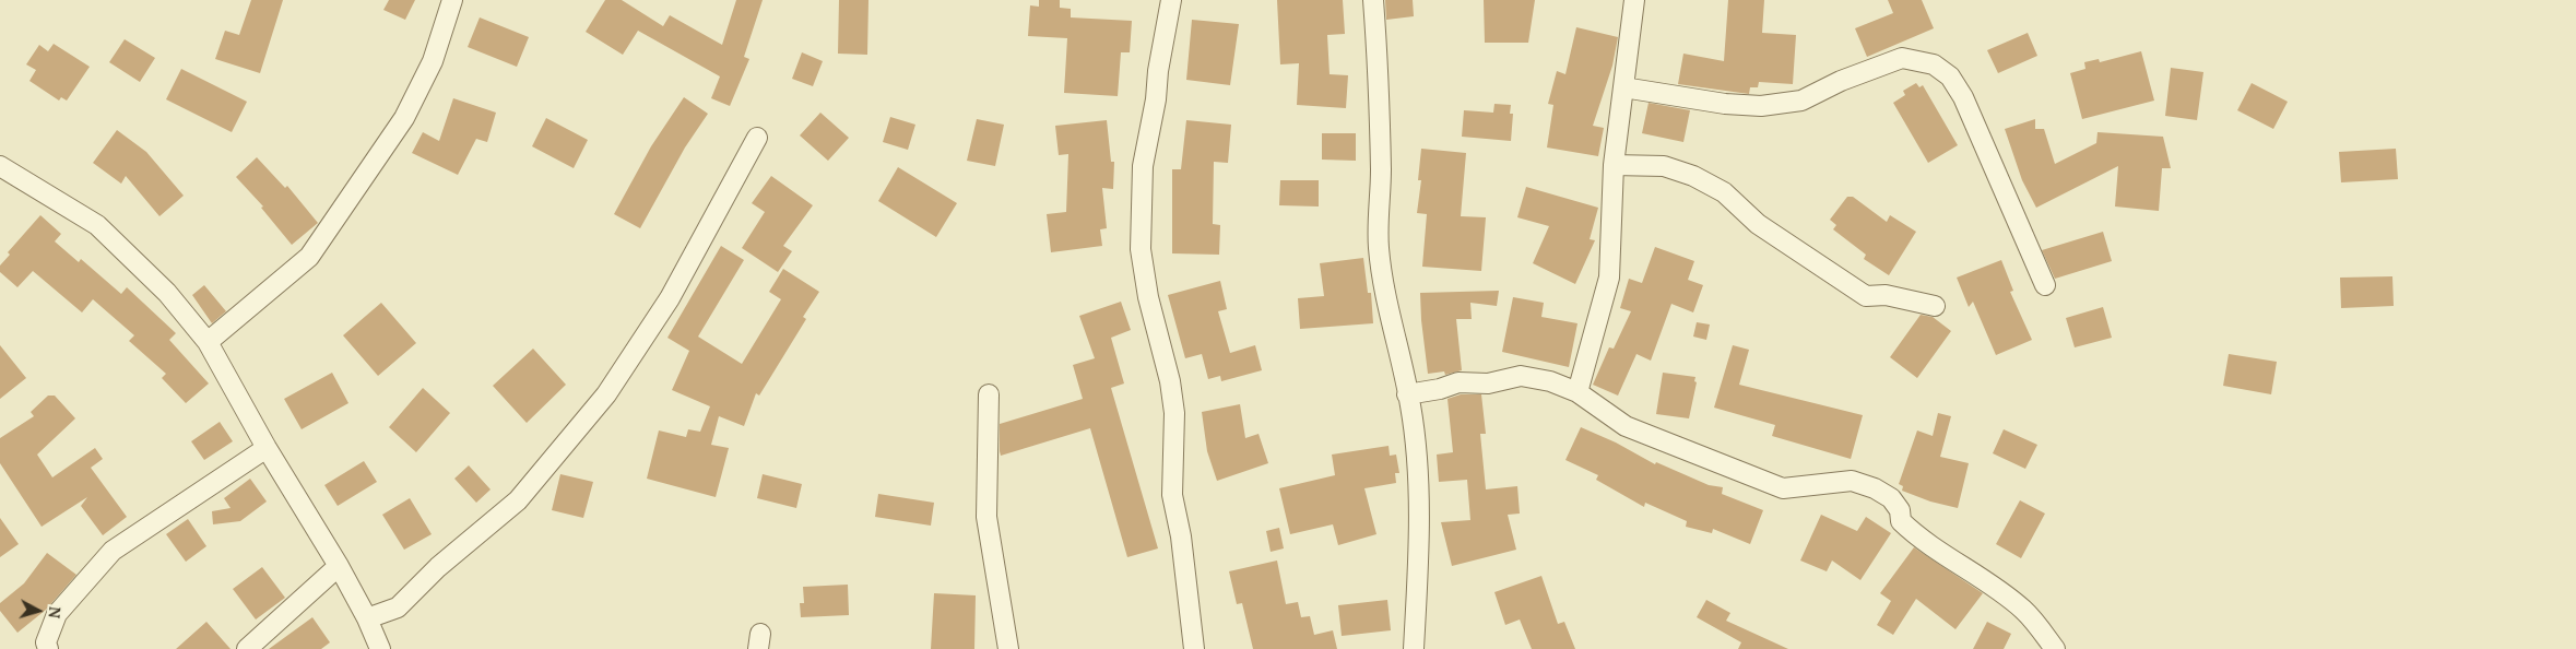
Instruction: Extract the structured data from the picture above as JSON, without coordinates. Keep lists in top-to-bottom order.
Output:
{
  "north": "right"
}
